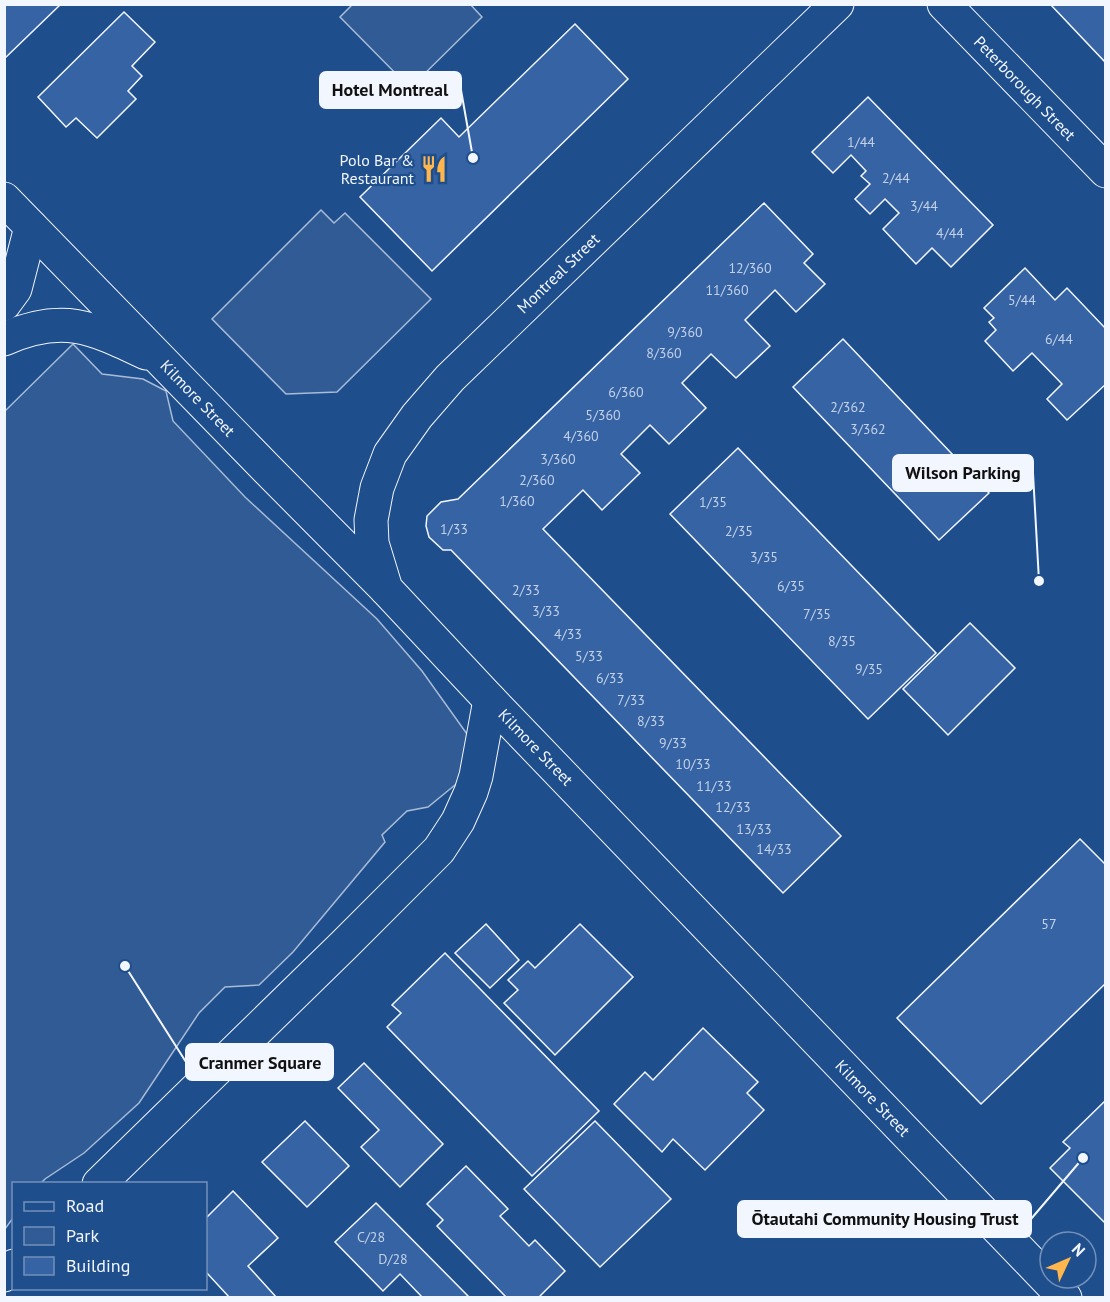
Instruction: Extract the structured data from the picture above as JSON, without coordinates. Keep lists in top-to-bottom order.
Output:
{
  "streets": {
    "main road": ["Peterborough Street", "Montreal Street", "Kilmore Street"]
  },
  "crossings": [
    ["Montreal Street", "Kilmore Street"]
  ],
  "places": {
    "other": [
      "Hotel Montreal",
      "Wilson Parking",
      "Cranmer Square",
      "Ōtautahi Community Housing Trust"
    ],
    "restaurant": ["Polo Bar & Restaurant"]
  },
  "house_numbers": [
    "1/44",
    "2/44",
    "3/44",
    "4/44",
    "12/360",
    "11/360",
    "5/44",
    "9/360",
    "6/44",
    "8/360",
    "6/360",
    "2/362",
    "5/360",
    "3/362",
    "4/360",
    "3/360",
    "2/360",
    "1/360",
    "1/35",
    "1/33",
    "2/35",
    "3/35",
    "6/35",
    "2/33",
    "3/33",
    "7/35",
    "4/33",
    "8/35",
    "5/33",
    "9/35",
    "6/33",
    "7/33",
    "8/33",
    "9/33",
    "10/33",
    "11/33",
    "12/33",
    "13/33",
    "14/33",
    "57",
    "C/28",
    "D/28"
  ],
  "legend": ["Road", "Park", "Building"],
  "north": "top right"
}
